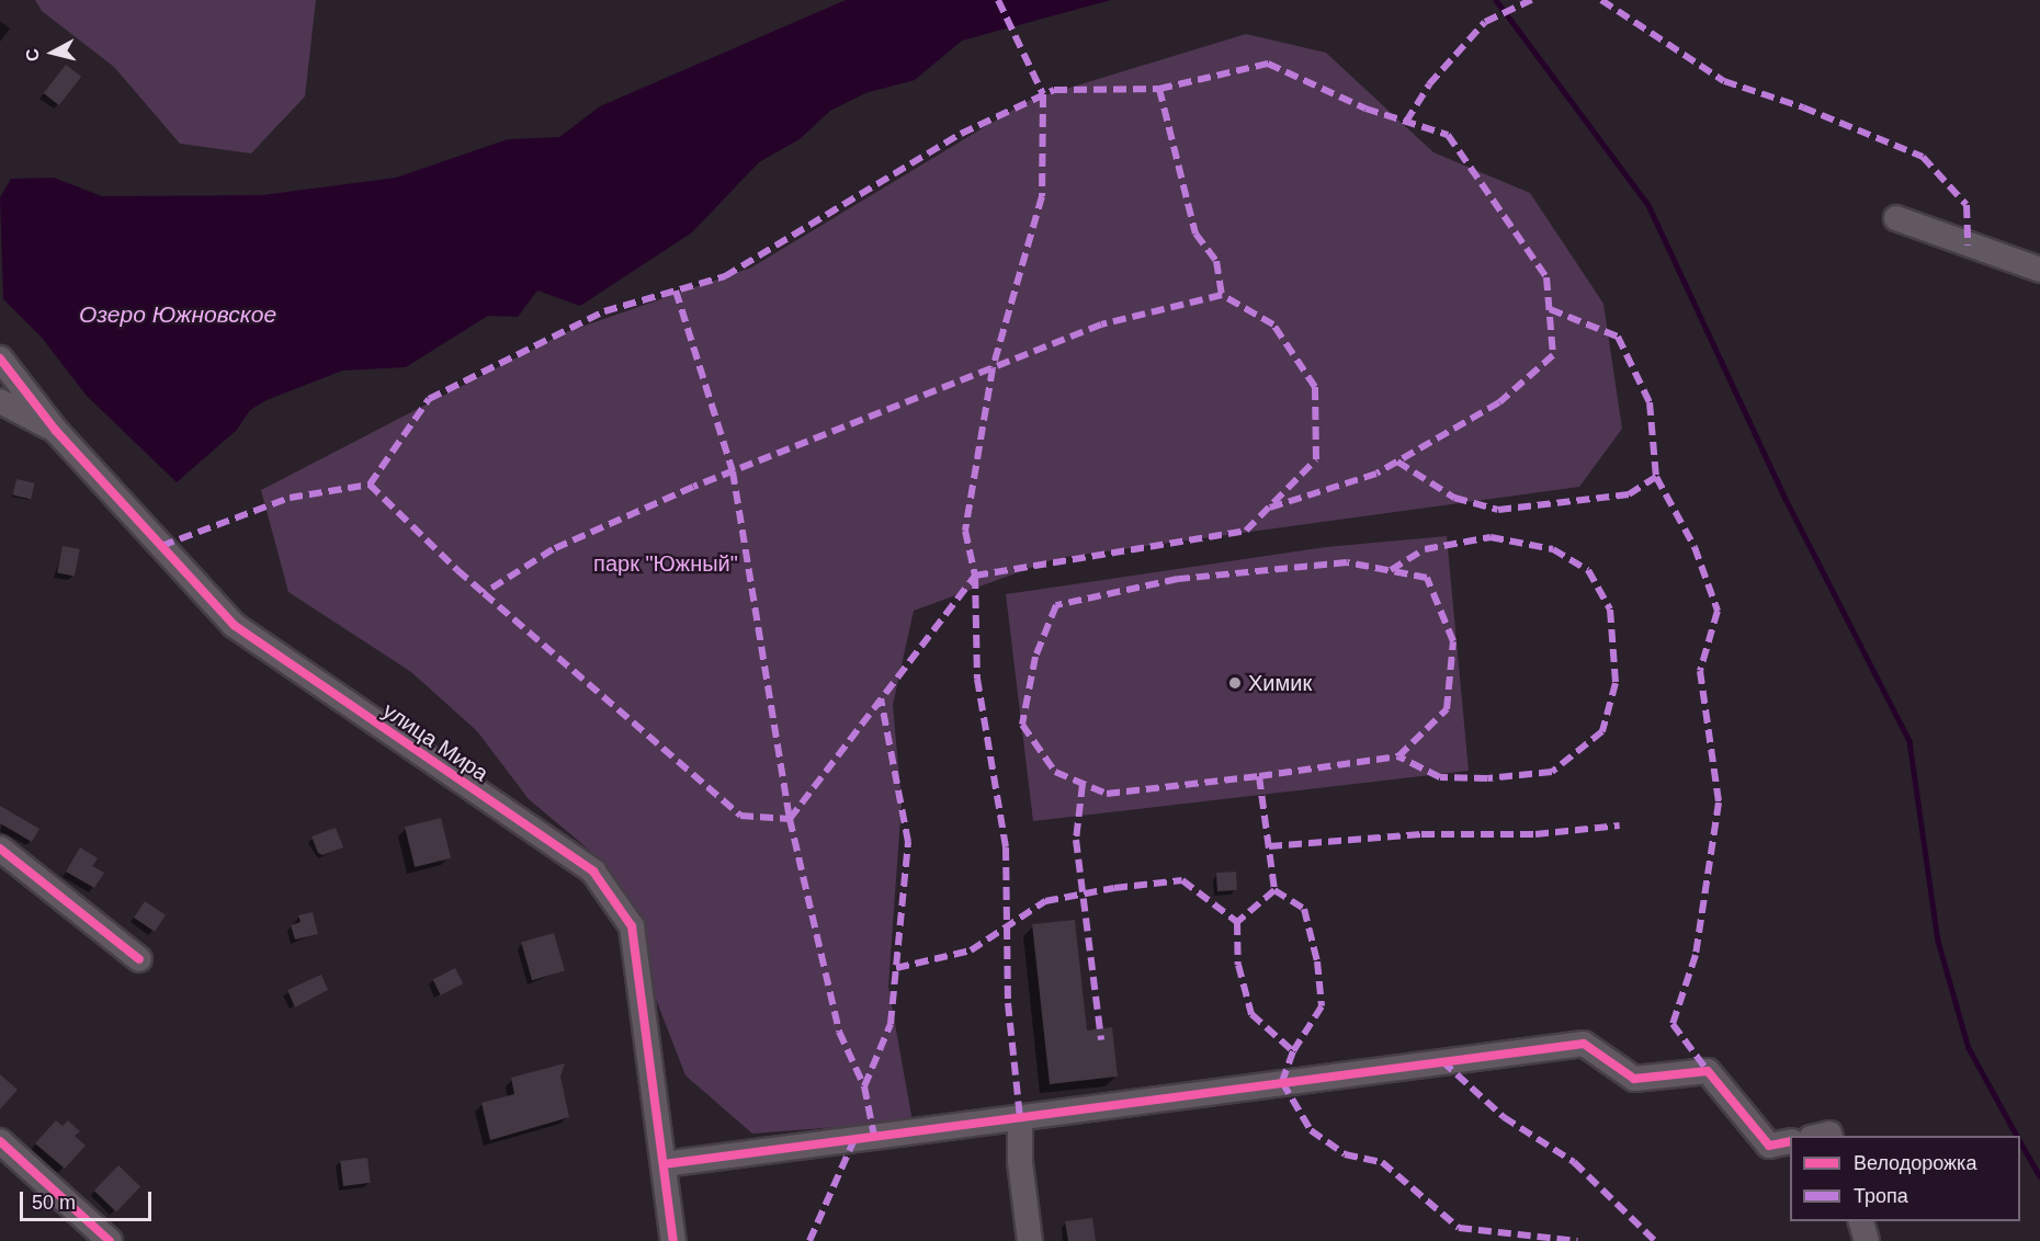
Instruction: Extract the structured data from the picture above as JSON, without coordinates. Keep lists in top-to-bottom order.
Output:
{
  "streets": {
    "street": ["улица Мира"]
  },
  "water": ["Озеро Южновское"],
  "parks": ["парк \"Южный\""],
  "places": ["Химик"],
  "legend": ["Велодорожка", "Тропа"],
  "scale_bar": "50 m",
  "north": "left"
}
